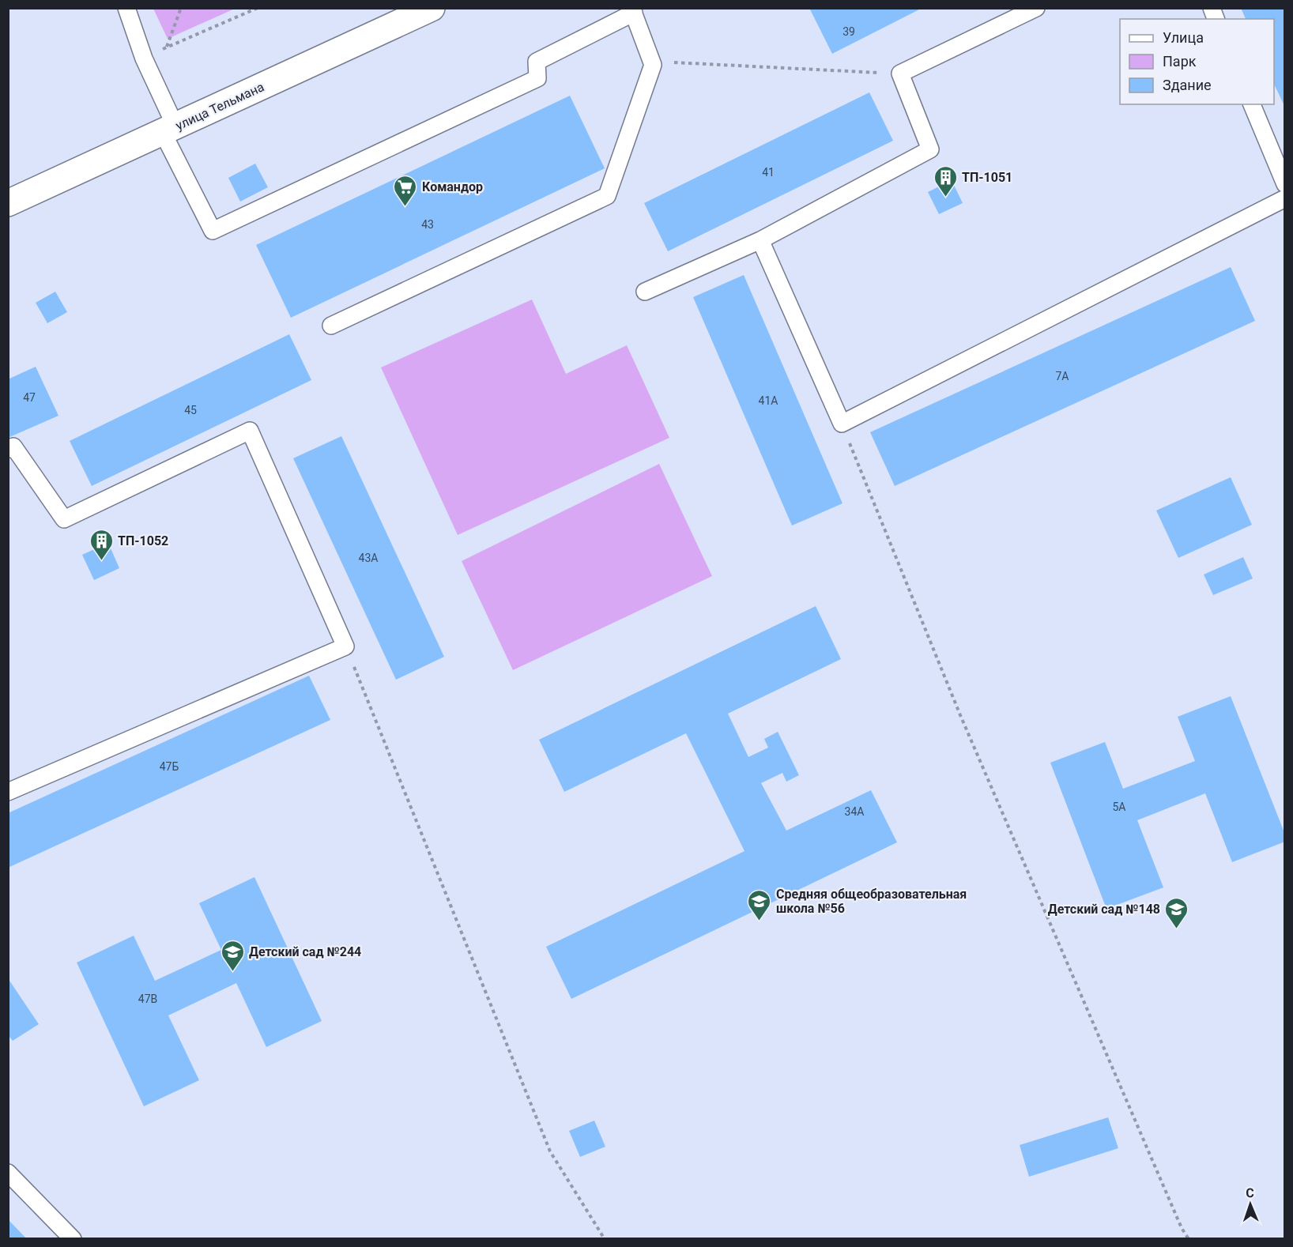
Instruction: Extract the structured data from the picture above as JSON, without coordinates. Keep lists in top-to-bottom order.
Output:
{
  "streets": {
    "main road": ["улица Тельмана"]
  },
  "places": {
    "building": ["ТП-1051", "ТП-1052"],
    "supermarket": ["Командор"],
    "school or university": ["Средняя общеобразовательная школа №56", "Детский сад №148", "Детский сад №244"]
  },
  "house_numbers": [
    "39",
    "41",
    "43",
    "7А",
    "47",
    "41А",
    "45",
    "43А",
    "47Б",
    "5А",
    "34А",
    "47В"
  ],
  "legend": ["Улица", "Парк", "Здание"],
  "north": "top"
}
